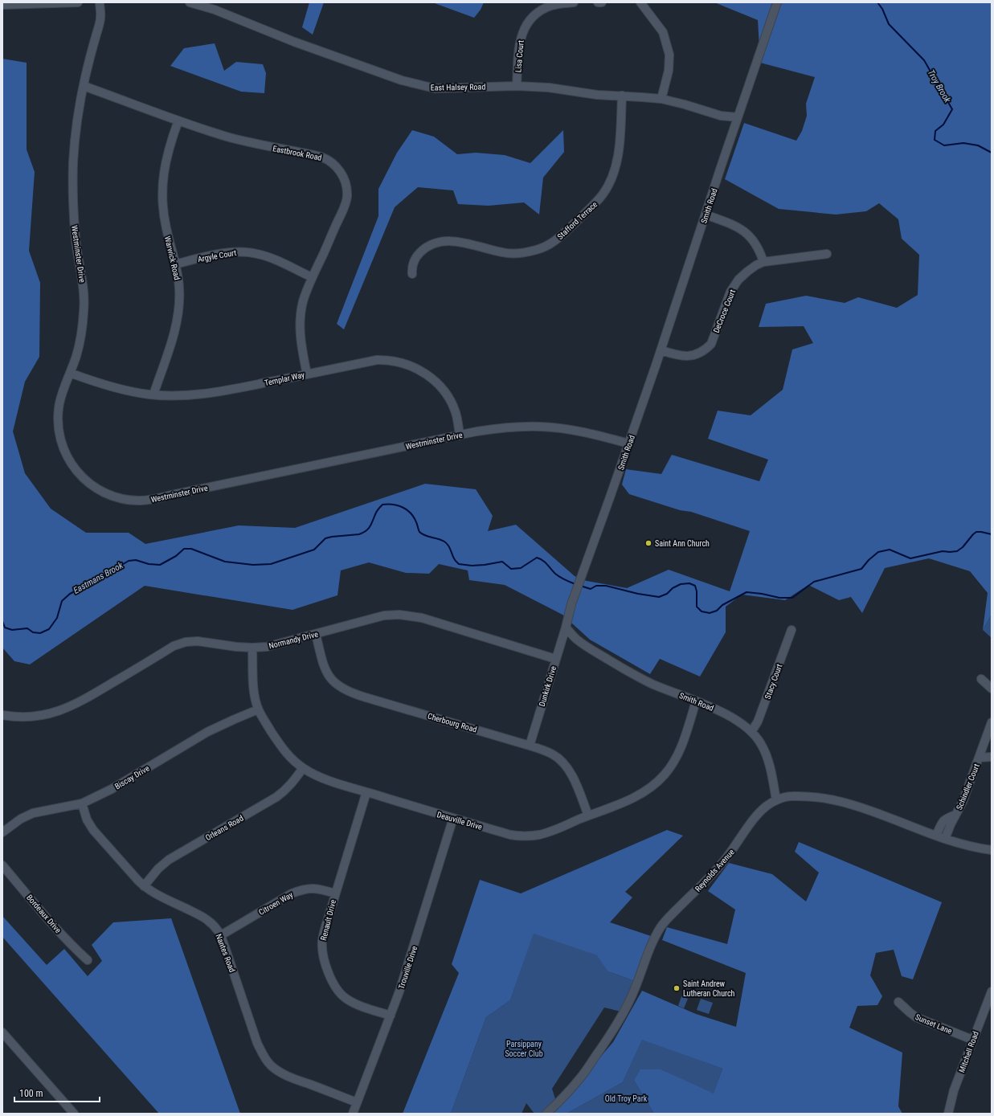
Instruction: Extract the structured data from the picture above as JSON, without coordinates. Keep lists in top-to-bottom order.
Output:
{
  "streets": {
    "street": [
      "Lisa Court",
      "East Halsey Road",
      "Eastbrook Road",
      "Smith Road",
      "Stafford Terrace",
      "Westminster Drive",
      "Argyle Court",
      "Warwick Road",
      "DeCroce Court",
      "Templar Way",
      "Normandy Drive",
      "Stacy Court",
      "Dunkirk Drive",
      "Cherbourg Road",
      "Biscay Drive",
      "Schindler Court",
      "Deauville Drive",
      "Orleans Road",
      "Reynolds Avenue",
      "Citroen Way",
      "Bordeaux Drive",
      "Renault Drive",
      "Nantes Road",
      "Trouville Drive",
      "Sunset Lane",
      "Mitchell Road"
    ]
  },
  "crossings": [
    ["Lisa Court", "East Halsey Road"],
    ["East Halsey Road", "Smith Road"],
    ["East Halsey Road", "Stafford Terrace"],
    ["Eastbrook Road", "Westminster Drive"],
    ["Eastbrook Road", "Argyle Court"],
    ["Eastbrook Road", "Warwick Road"],
    ["Eastbrook Road", "Templar Way"],
    ["Smith Road", "Westminster Drive"],
    ["Smith Road", "DeCroce Court"],
    ["Smith Road", "Stacy Court"],
    ["Smith Road", "Dunkirk Drive"],
    ["Smith Road", "Deauville Drive"],
    ["Smith Road", "Reynolds Avenue"],
    ["Westminster Drive", "Templar Way"],
    ["Argyle Court", "Warwick Road"],
    ["Warwick Road", "Templar Way"],
    ["Normandy Drive", "Dunkirk Drive"],
    ["Normandy Drive", "Cherbourg Road"],
    ["Normandy Drive", "Deauville Drive"],
    ["Dunkirk Drive", "Cherbourg Road"],
    ["Cherbourg Road", "Deauville Drive"],
    ["Biscay Drive", "Deauville Drive"],
    ["Biscay Drive", "Nantes Road"],
    ["Schindler Court", "Reynolds Avenue"],
    ["Deauville Drive", "Orleans Road"],
    ["Deauville Drive", "Renault Drive"],
    ["Deauville Drive", "Trouville Drive"],
    ["Orleans Road", "Nantes Road"],
    ["Citroen Way", "Renault Drive"],
    ["Citroen Way", "Nantes Road"],
    ["Renault Drive", "Trouville Drive"],
    ["Nantes Road", "Trouville Drive"],
    ["Sunset Lane", "Mitchell Road"]
  ],
  "water": ["Troy Brook", "Eastmans Brook"],
  "parks": ["Parsippany Soccer Club", "Old Troy Park"],
  "places": ["Saint Ann Church", "Saint Andrew Lutheran Church"],
  "scale_bar": "100 m"
}
